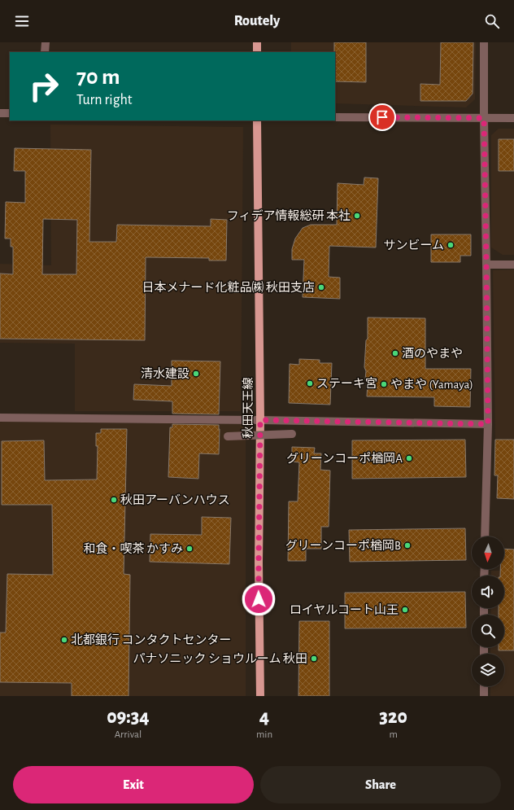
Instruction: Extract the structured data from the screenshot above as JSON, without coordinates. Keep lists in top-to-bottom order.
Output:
{
  "streets": {
    "main road": ["秋田天王線"]
  },
  "places": [
    "フィデア情報総研 本社",
    "サンビーム",
    "日本メナード化粧品㈱ 秋田支店",
    "酒のやまや",
    "清水建設",
    "ステーキ宮",
    "やまや (Yamaya)",
    "グリーンコーポ楢岡A",
    "秋田アーバンハウス",
    "グリーンコーポ楢岡B",
    "和食・喫茶 かすみ",
    "ロイヤルコート山王",
    "北都銀行 コンタクトセンター",
    "パナソニック ショウルーム 秋田"
  ],
  "north": "bottom",
  "page": {
    "header": "Routely",
    "turn": ["70 m", "Turn right"],
    "eta": [
      "09:34",
      "Arrival",
      "4",
      "min",
      "320",
      "m"
    ],
    "buttons": ["Exit", "Share"]
  }
}
